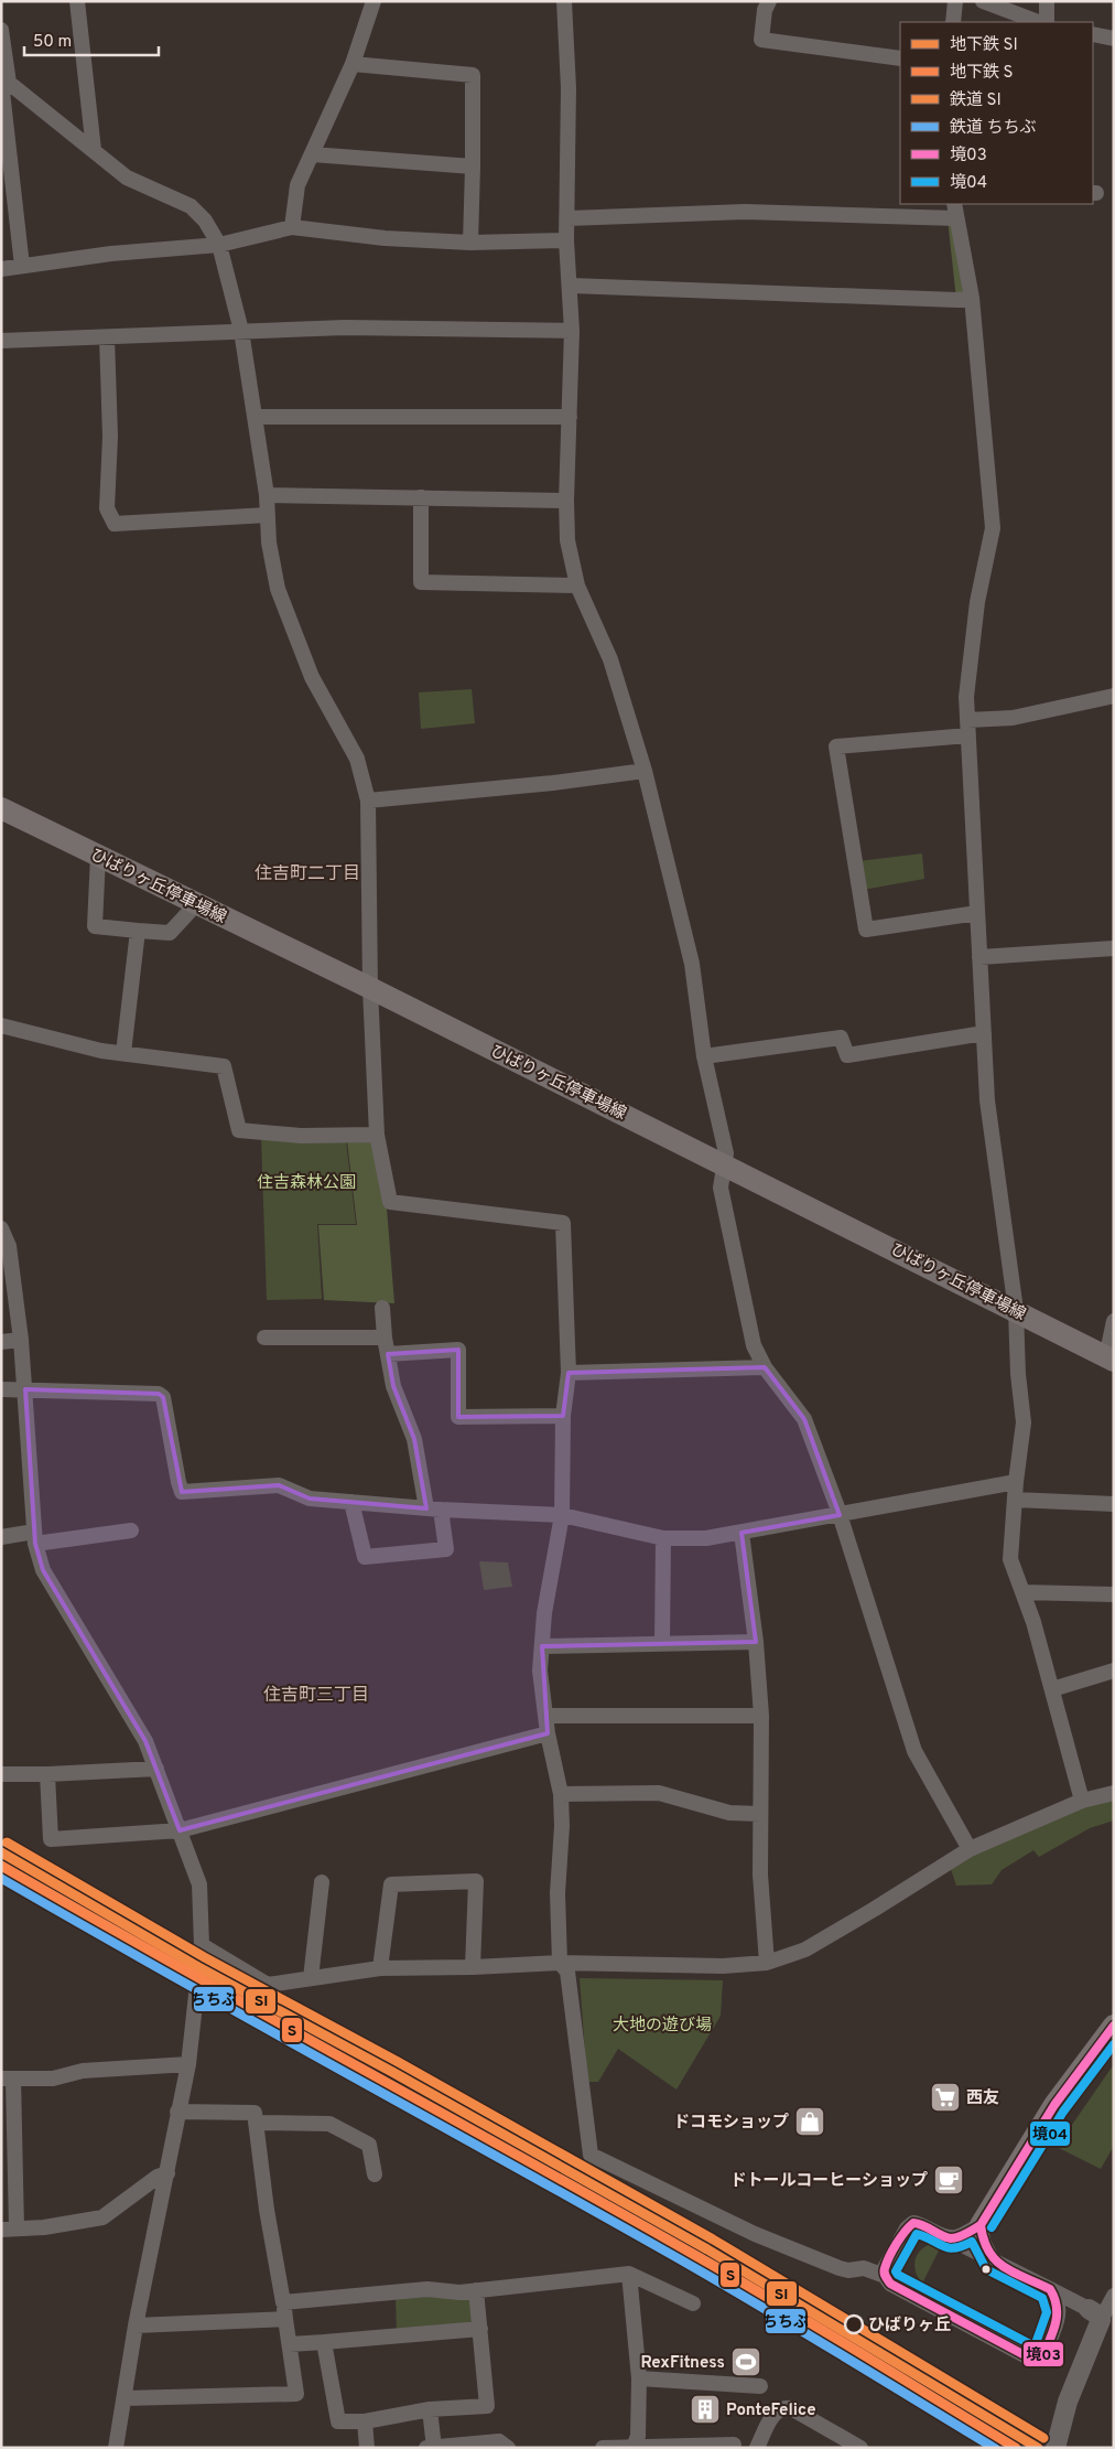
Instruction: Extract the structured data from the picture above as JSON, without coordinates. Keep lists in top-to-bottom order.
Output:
{
  "streets": {
    "main road": ["ひばりヶ丘停車場線"]
  },
  "districts": ["住吉町二丁目", "住吉町三丁目"],
  "parks": ["住吉森林公園", "大地の遊び場"],
  "places": {
    "supermarket": ["西友"],
    "shop": ["ドコモショップ"],
    "cafe": ["ドトールコーヒーショップ"],
    "other": ["ひばりヶ丘"],
    "sports": ["RexFitness"],
    "building": ["PonteFelice"]
  },
  "lines": [
    "rail line SI",
    "metro line SI",
    "metro line S",
    "rail line ちちぶ",
    "transit line 境03",
    "transit line 境04"
  ],
  "legend": [
    "地下鉄 SI",
    "地下鉄 S",
    "鉄道 SI",
    "鉄道 ちちぶ",
    "境03",
    "境04"
  ],
  "scale_bar": "50 m"
}
